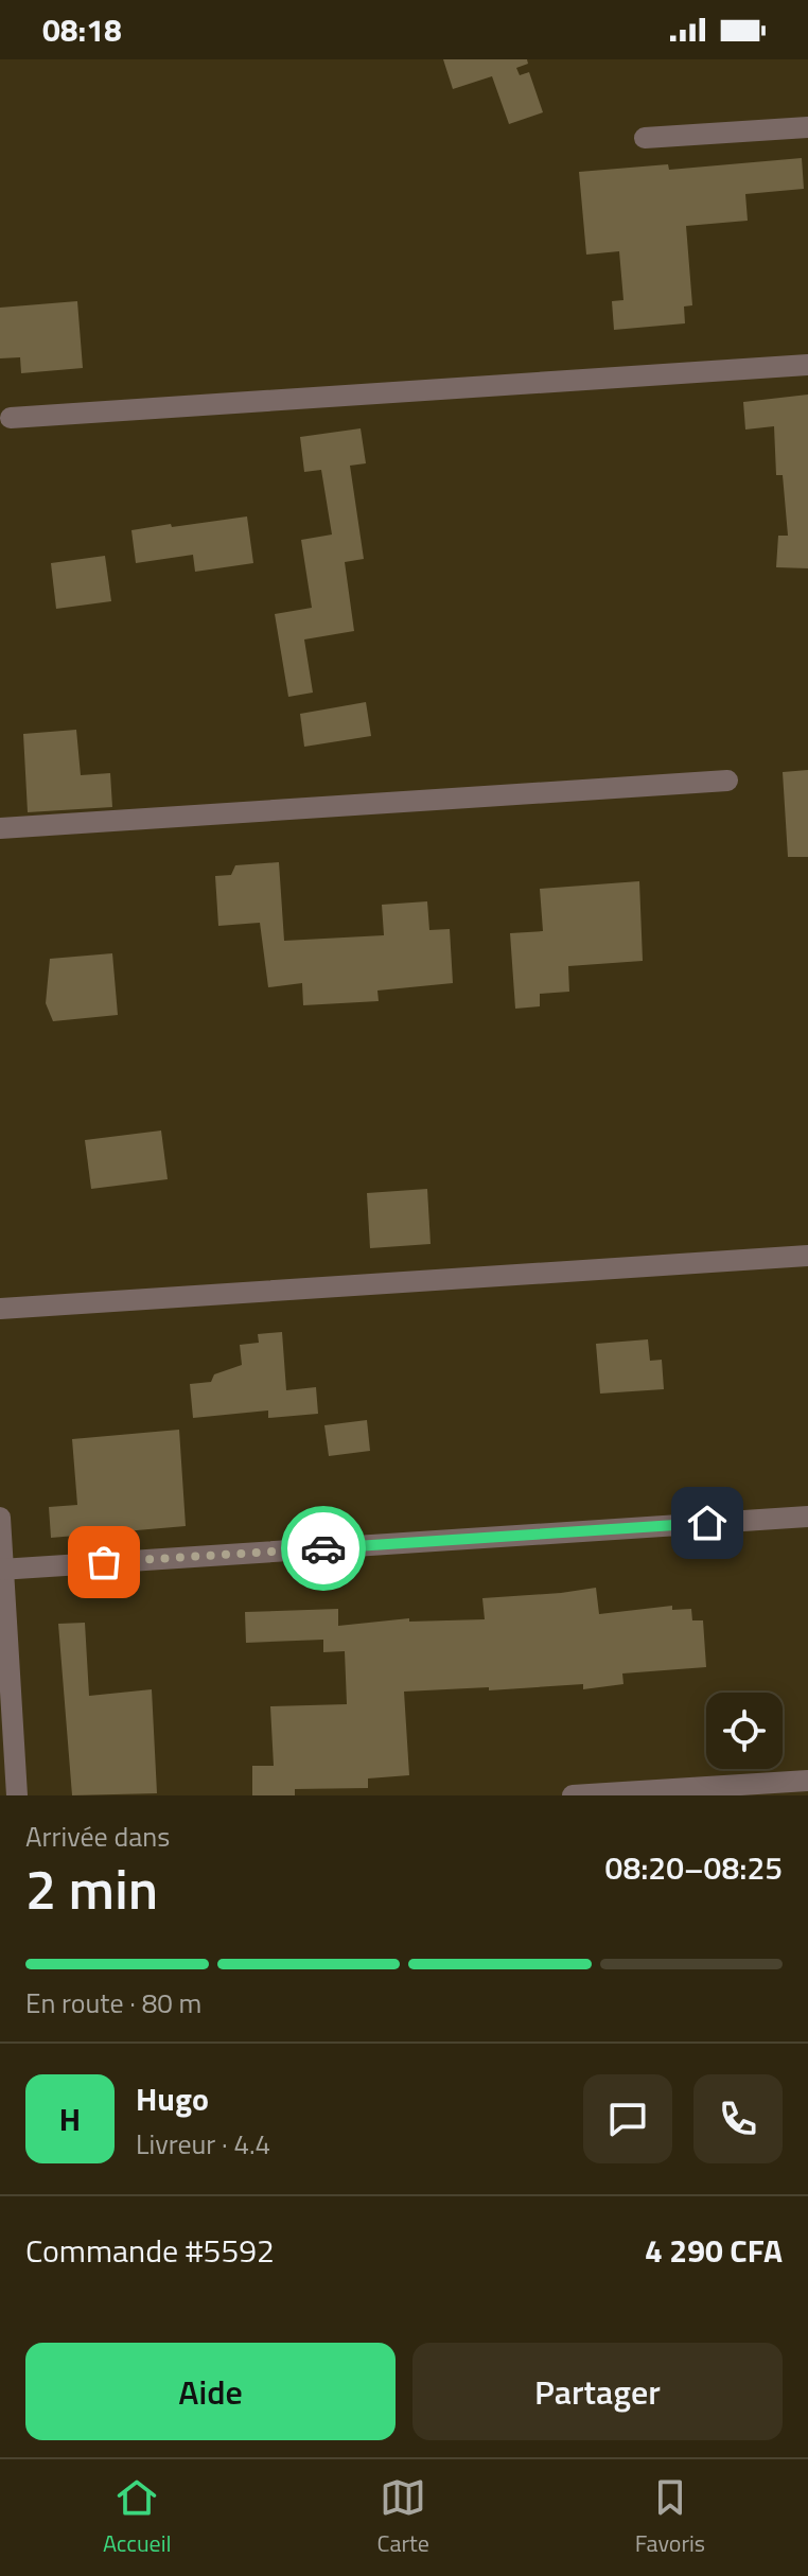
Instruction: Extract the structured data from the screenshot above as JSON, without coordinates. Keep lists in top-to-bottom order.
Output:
{
  "page": {
    "status": "08:18",
    "heading": ["2 min", "Arrivée dans", "08:20–08:25"],
    "panel": [
      "Hugo",
      "Livreur · 4.4",
      "Commande #5592",
      "4 290 CFA"
    ],
    "bar": "En route · 80 m",
    "round": "H",
    "buttons": ["Aide", "Partager"],
    "tabs": ["Accueil", "Carte", "Favoris"]
  }
}
